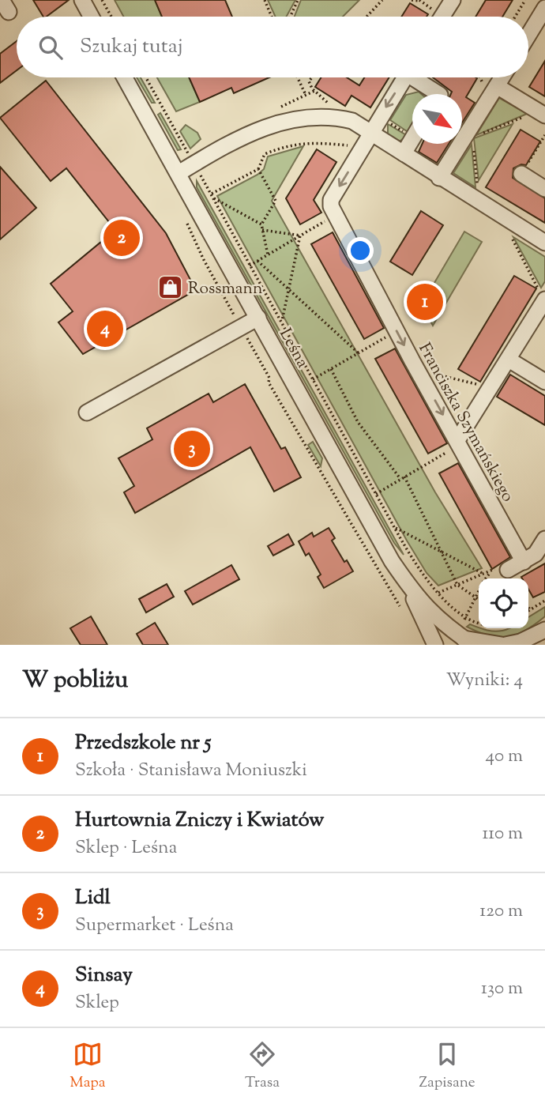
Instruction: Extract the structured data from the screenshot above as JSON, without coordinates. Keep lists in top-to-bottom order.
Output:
{
  "streets": {
    "street": ["Leśna", "Franciszka Szymańskiego"]
  },
  "one_way": ["Franciszka Szymańskiego"],
  "places": {
    "shop": ["Rossmann"]
  },
  "north": "bottom right",
  "page": {
    "search": "Szukaj tutaj",
    "pins": [
      "2",
      "1",
      "4",
      "3"
    ],
    "heading": ["W pobliżu", "Wyniki: 4"],
    "list": [
      {
        "mark": "1",
        "name": "Przedszkole nr 5",
        "note": "Szkoła · Stanisława Moniuszki",
        "value": "40 m"
      },
      {
        "mark": "2",
        "name": "Hurtownia Zniczy i Kwiatów",
        "note": "Sklep · Leśna",
        "value": "110 m"
      },
      {
        "mark": "3",
        "name": "Lidl",
        "note": "Supermarket · Leśna",
        "value": "120 m"
      },
      {
        "mark": "4",
        "name": "Sinsay",
        "note": "Sklep",
        "value": "130 m"
      }
    ],
    "nav": ["Mapa", "Trasa", "Zapisane"]
  }
}
